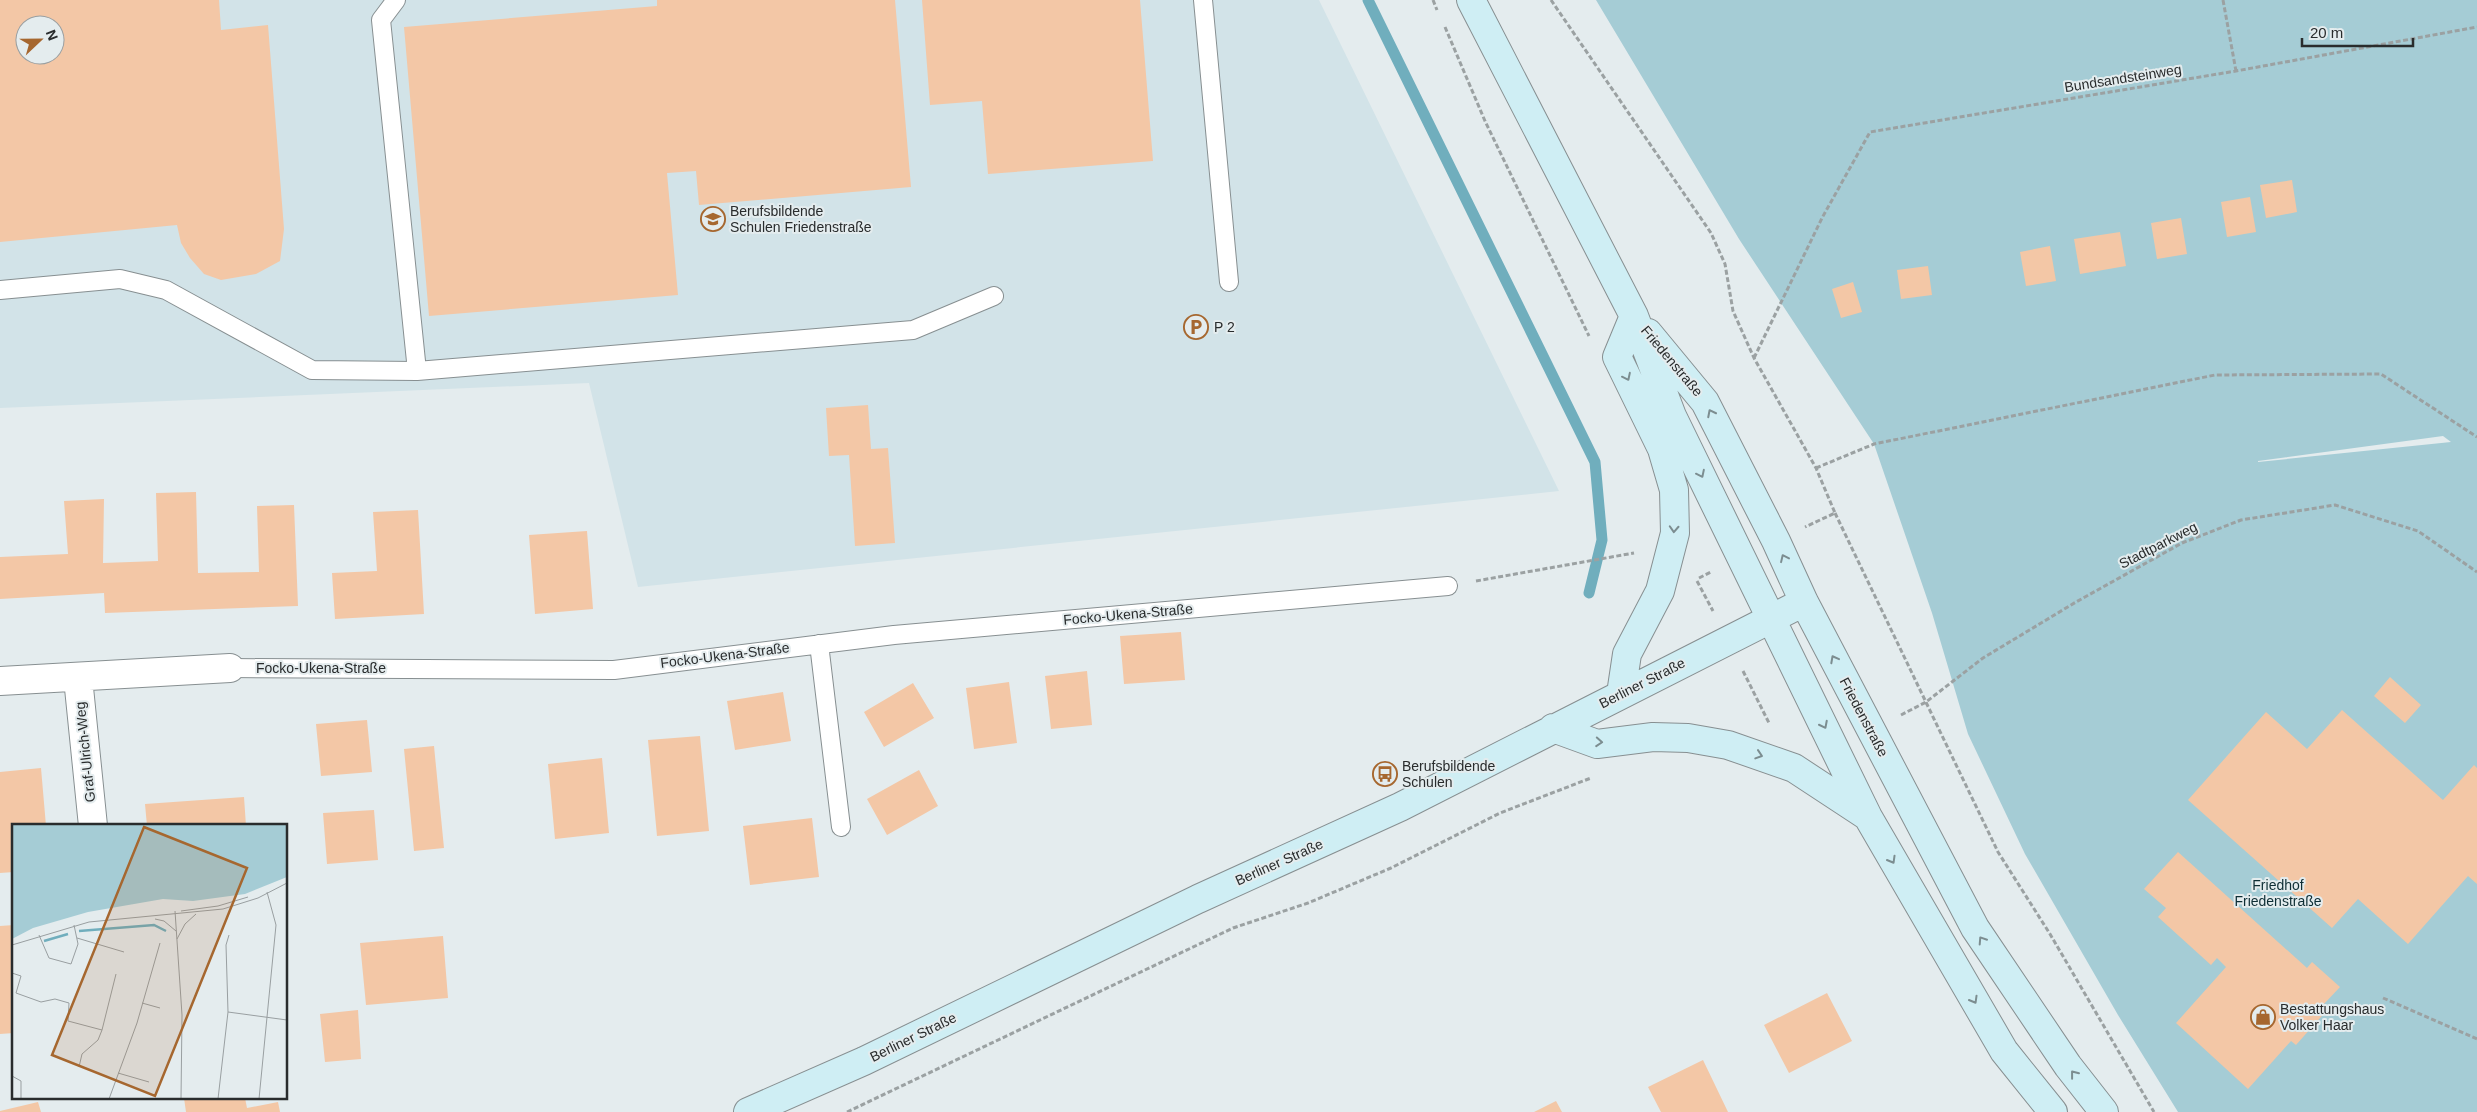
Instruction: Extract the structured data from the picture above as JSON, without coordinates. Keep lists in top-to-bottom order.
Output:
{
  "streets": {
    "main road": ["Friedenstraße", "Berliner Straße"],
    "street": ["Focko-Ukena-Straße", "Graf-Ulrich-Weg"],
    "path": ["Bundsandsteinweg", "Stadtparkweg"]
  },
  "crossings": [
    ["Friedenstraße", "Berliner Straße"],
    ["Focko-Ukena-Straße", "Graf-Ulrich-Weg"]
  ],
  "parks": ["Friedhof Friedenstraße"],
  "places": {
    "school or university": ["Berufsbildende Schulen Friedenstraße"],
    "parking": ["P 2"],
    "bus stop": ["Berufsbildende Schulen"],
    "shop": ["Bestattungshaus Volker Haar"]
  },
  "scale_bar": "20 m",
  "north": "right"
}
